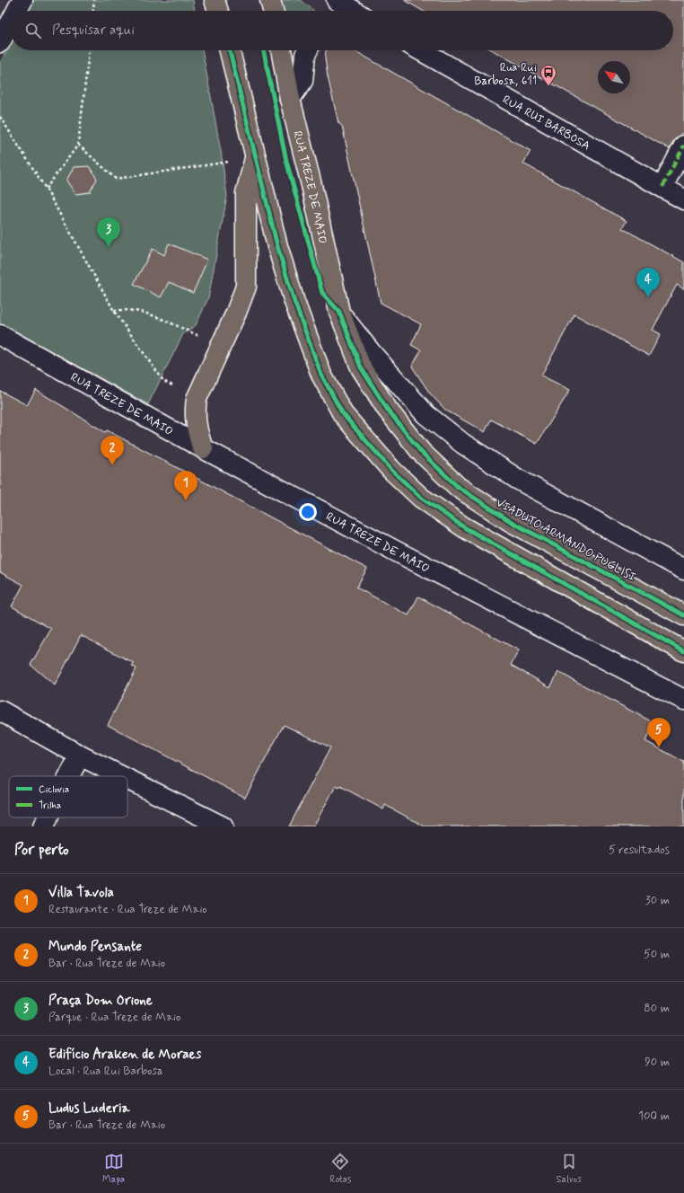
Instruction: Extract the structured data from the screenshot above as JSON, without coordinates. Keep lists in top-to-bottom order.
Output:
{
  "streets": {
    "main road": ["RUA TREZE DE MAIO", "VIADUTO ARMANDO PUGLISI"],
    "street": ["RUA RUI BARBOSA"]
  },
  "crossings": [
    ["RUA TREZE DE MAIO", "VIADUTO ARMANDO PUGLISI"]
  ],
  "places": {
    "bus stop": ["Rua Rui Barbosa, 611"]
  },
  "legend": ["Ciclovia", "Trilha"],
  "north": "top left",
  "page": {
    "search": "Pesquisar aqui",
    "pins": [
      "3",
      "4",
      "2",
      "1",
      "5"
    ],
    "heading": ["Por perto", "5 resultados"],
    "list": [
      {
        "mark": "1",
        "name": "Villa Tavola",
        "note": "Restaurante · Rua Treze de Maio",
        "value": "30 m"
      },
      {
        "mark": "2",
        "name": "Mundo Pensante",
        "note": "Bar · Rua Treze de Maio",
        "value": "50 m"
      },
      {
        "mark": "3",
        "name": "Praça Dom Orione",
        "note": "Parque · Rua Treze de Maio",
        "value": "80 m"
      },
      {
        "mark": "4",
        "name": "Edifício Araken de Moraes",
        "note": "Local · Rua Rui Barbosa",
        "value": "90 m"
      },
      {
        "mark": "5",
        "name": "Ludus Luderia",
        "note": "Bar · Rua Treze de Maio",
        "value": "100 m"
      }
    ],
    "nav": ["Mapa", "Rotas", "Salvos"]
  }
}
